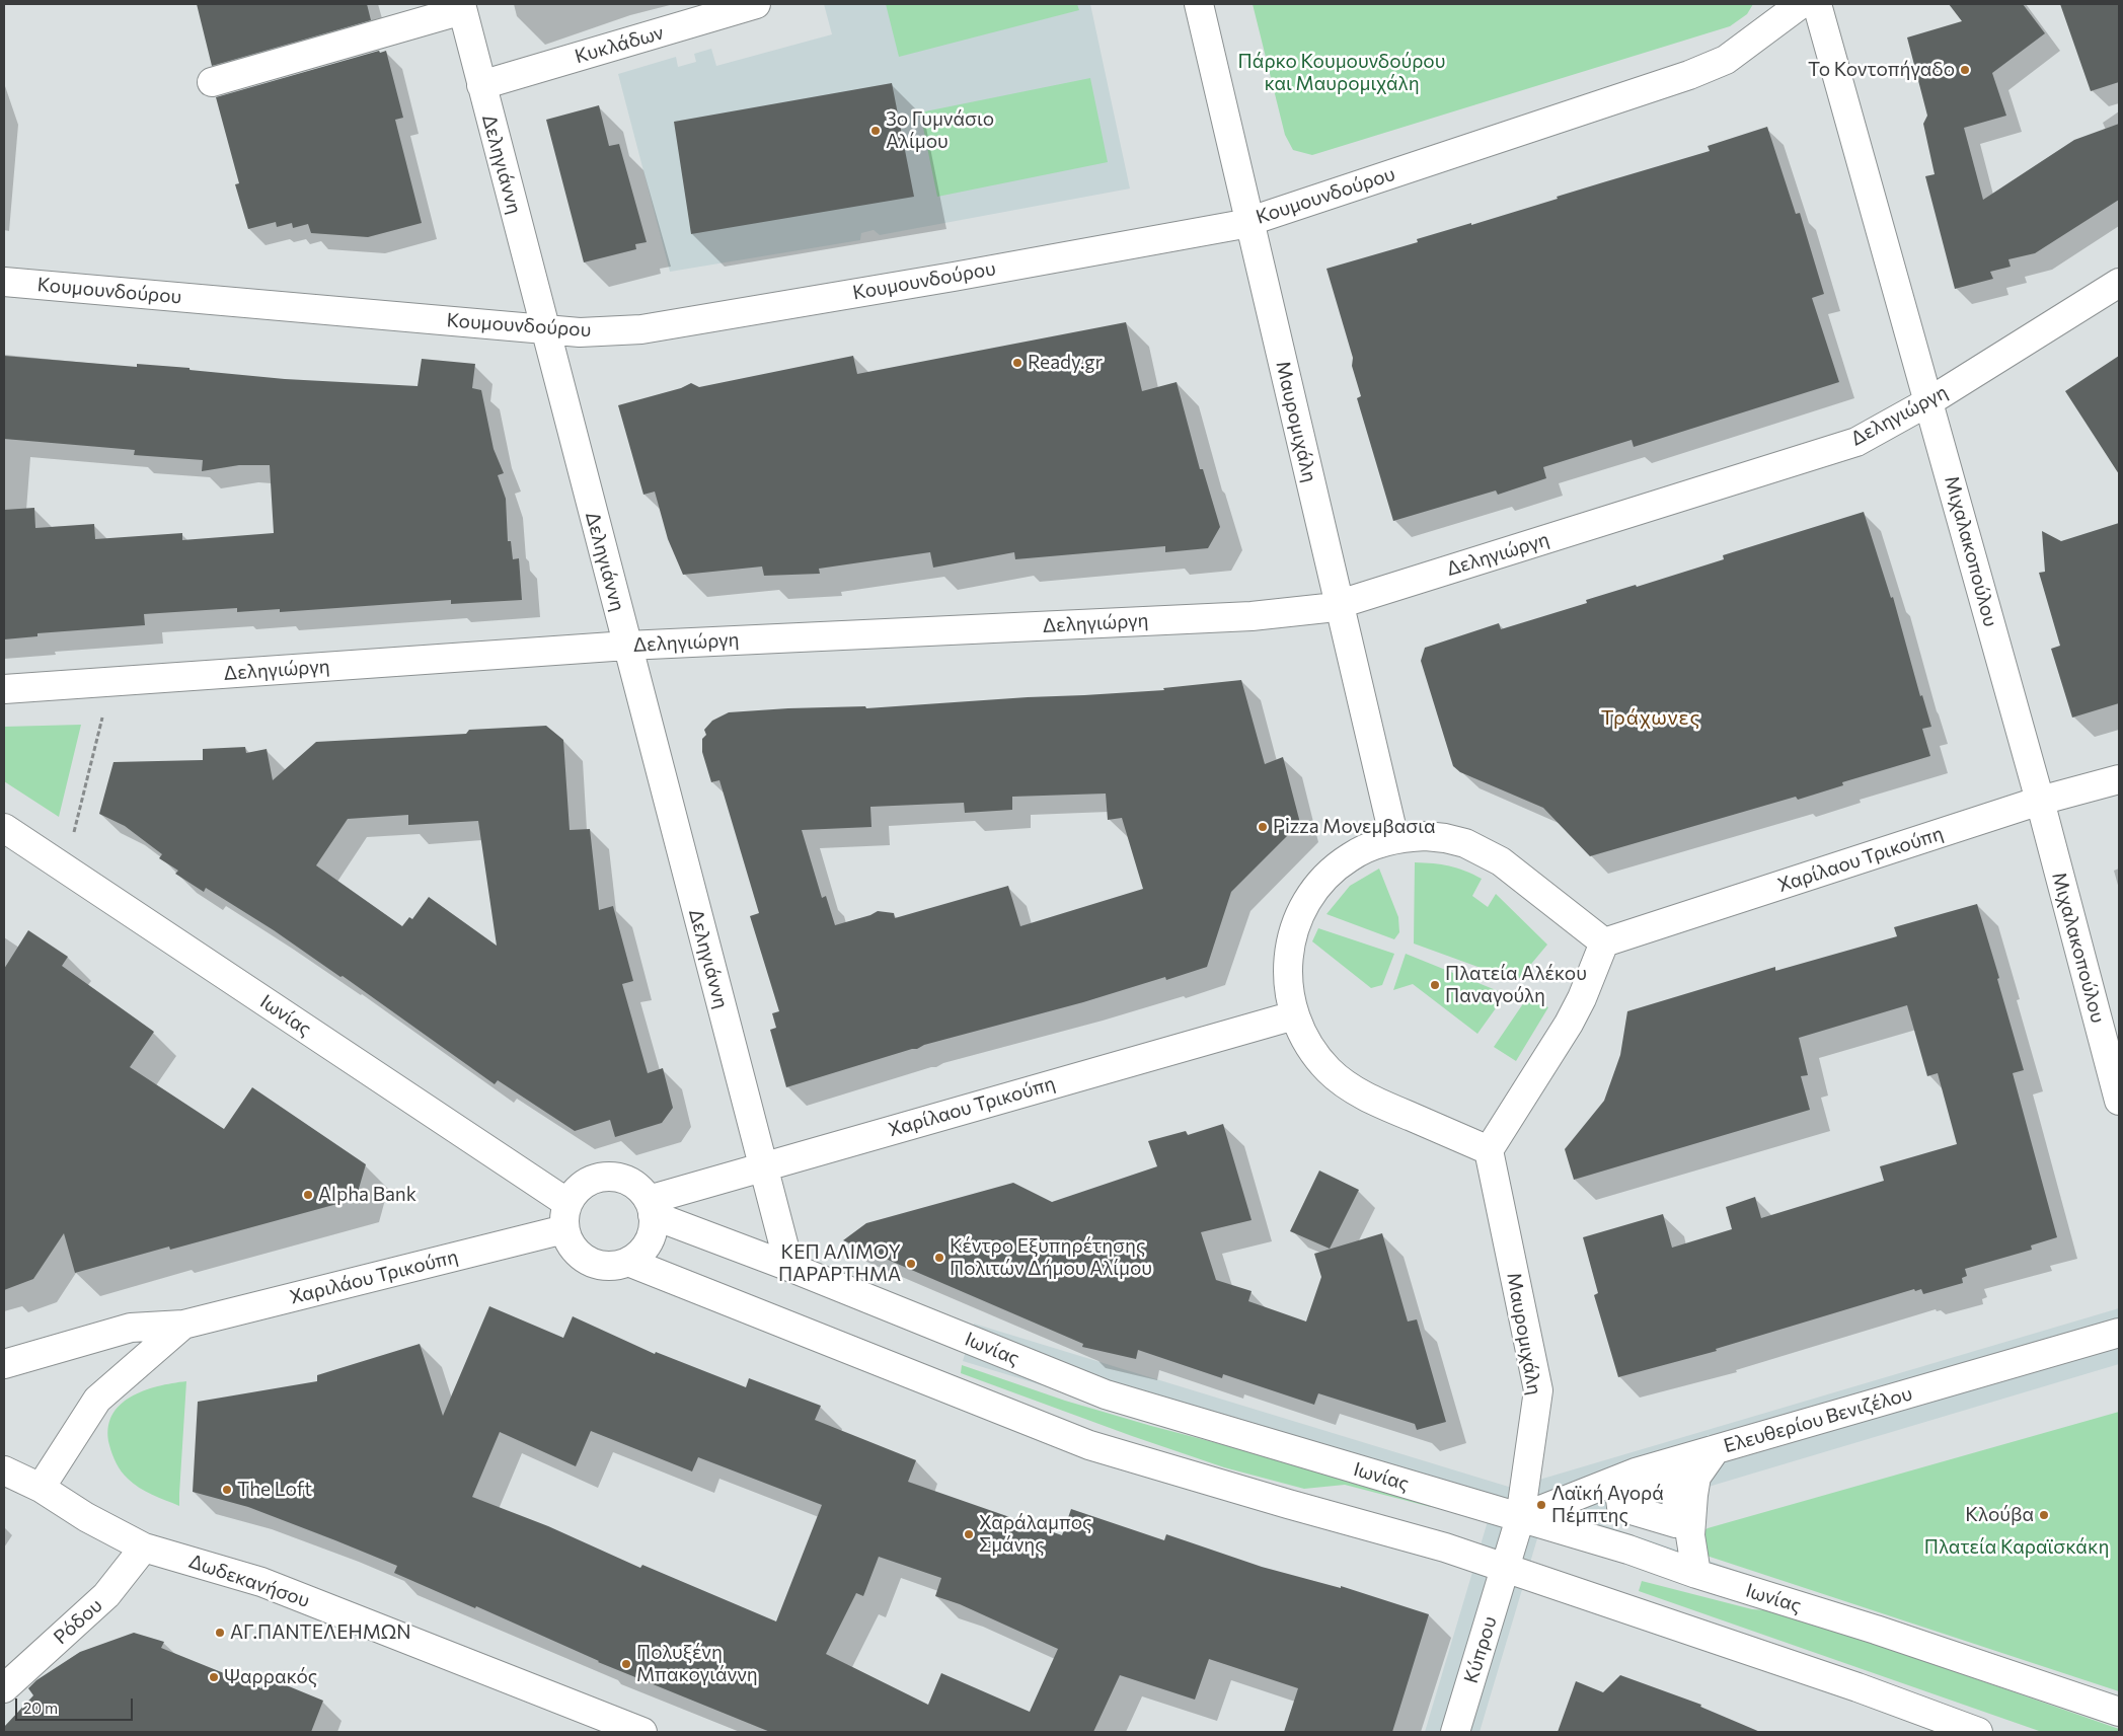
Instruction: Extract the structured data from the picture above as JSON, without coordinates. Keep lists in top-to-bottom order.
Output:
{
  "streets": {
    "street": [
      "Κυκλάδων",
      "Δεληγιάννη",
      "Κουμουνδούρου",
      "Δεληγιώργη",
      "Μαυρομιχάλη",
      "Μιχαλακοπούλου",
      "Χαρίλαου Τρικούπη",
      "Ιωνίας",
      "Χαριλάου Τρικούπη",
      "Ελευθερίου Βενιζέλου",
      "Δωδεκανήσου",
      "Ρόδου",
      "Κύπρου"
    ]
  },
  "crossings": [
    ["Κυκλάδων", "Δεληγιάννη"],
    ["Δεληγιάννη", "Κουμουνδούρου"],
    ["Δεληγιάννη", "Δεληγιώργη"],
    ["Δεληγιάννη", "Χαρίλαου Τρικούπη"],
    ["Δεληγιάννη", "Ιωνίας"],
    ["Κουμουνδούρου", "Μαυρομιχάλη"],
    ["Δεληγιώργη", "Μαυρομιχάλη"],
    ["Δεληγιώργη", "Μιχαλακοπούλου"],
    ["Μαυρομιχάλη", "Ιωνίας"],
    ["Μαυρομιχάλη", "Ελευθερίου Βενιζέλου"],
    ["Μαυρομιχάλη", "Κύπρου"],
    ["Μιχαλακοπούλου", "Χαρίλαου Τρικούπη"],
    ["Χαρίλαου Τρικούπη", "Ιωνίας"],
    ["Χαρίλαου Τρικούπη", "Χαριλάου Τρικούπη"],
    ["Ιωνίας", "Χαριλάου Τρικούπη"],
    ["Ιωνίας", "Ελευθερίου Βενιζέλου"],
    ["Χαριλάου Τρικούπη", "Δωδεκανήσου"],
    ["Δωδεκανήσου", "Ρόδου"]
  ],
  "districts": ["Τράχωνες"],
  "parks": ["Πάρκο Κουμουνδούρου και Μαυρομιχάλη", "Πλατεία Καραϊσκάκη"],
  "places": [
    "Το Κοντοπήγαδο",
    "3ο Γυμνάσιο Αλίμου",
    "Ready.gr",
    "Pizza Μονεμβασια",
    "Πλατεία Αλέκου Παναγούλη",
    "Alpha Bank",
    "Κέντρο Εξυπηρέτησης Πολιτών Δήμου Αλίμου",
    "ΚΕΠ ΑΛΙΜΟΥ ΠΑΡΑΡΤΗΜΑ",
    "The Loft",
    "Λαϊκή Αγορά Πέμπτης",
    "Κλούβα",
    "Χαράλαμπος Σμάνης",
    "ΑΓ.ΠΑΝΤΕΛΕΗΜΩΝ",
    "Πολυξένη Μπακογιάννη",
    "Ψαρρακός"
  ],
  "scale_bar": "20 m"
}
